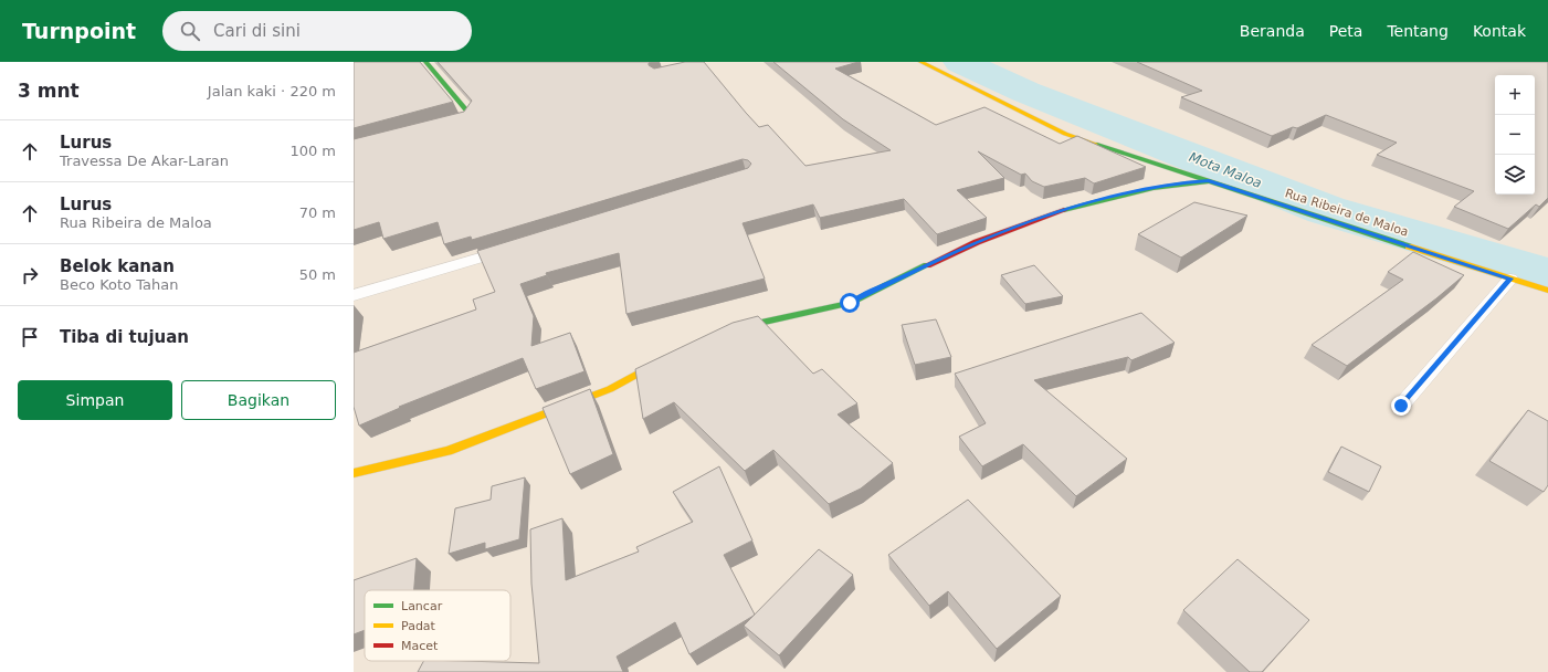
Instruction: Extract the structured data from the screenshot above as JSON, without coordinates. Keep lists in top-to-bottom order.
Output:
{
  "streets": {
    "street": ["Rua Ribeira de Maloa"]
  },
  "water": ["Mota Maloa"],
  "legend": ["Lancar", "Padat", "Macet"],
  "page": {
    "header": "Turnpoint",
    "search": "Cari di sini",
    "nav": [
      "Beranda",
      "Peta",
      "Tentang",
      "Kontak"
    ],
    "heading": ["3 mnt", "Jalan kaki · 220 m"],
    "map_buttons": ["+", "−"],
    "list": [
      ["Lurus", "Travessa De Akar-Laran", "100 m"],
      ["Lurus", "Rua Ribeira de Maloa", "70 m"],
      ["Belok kanan", "Beco Koto Tahan", "50 m"],
      "Tiba di tujuan"
    ],
    "buttons": ["Simpan", "Bagikan"]
  }
}
